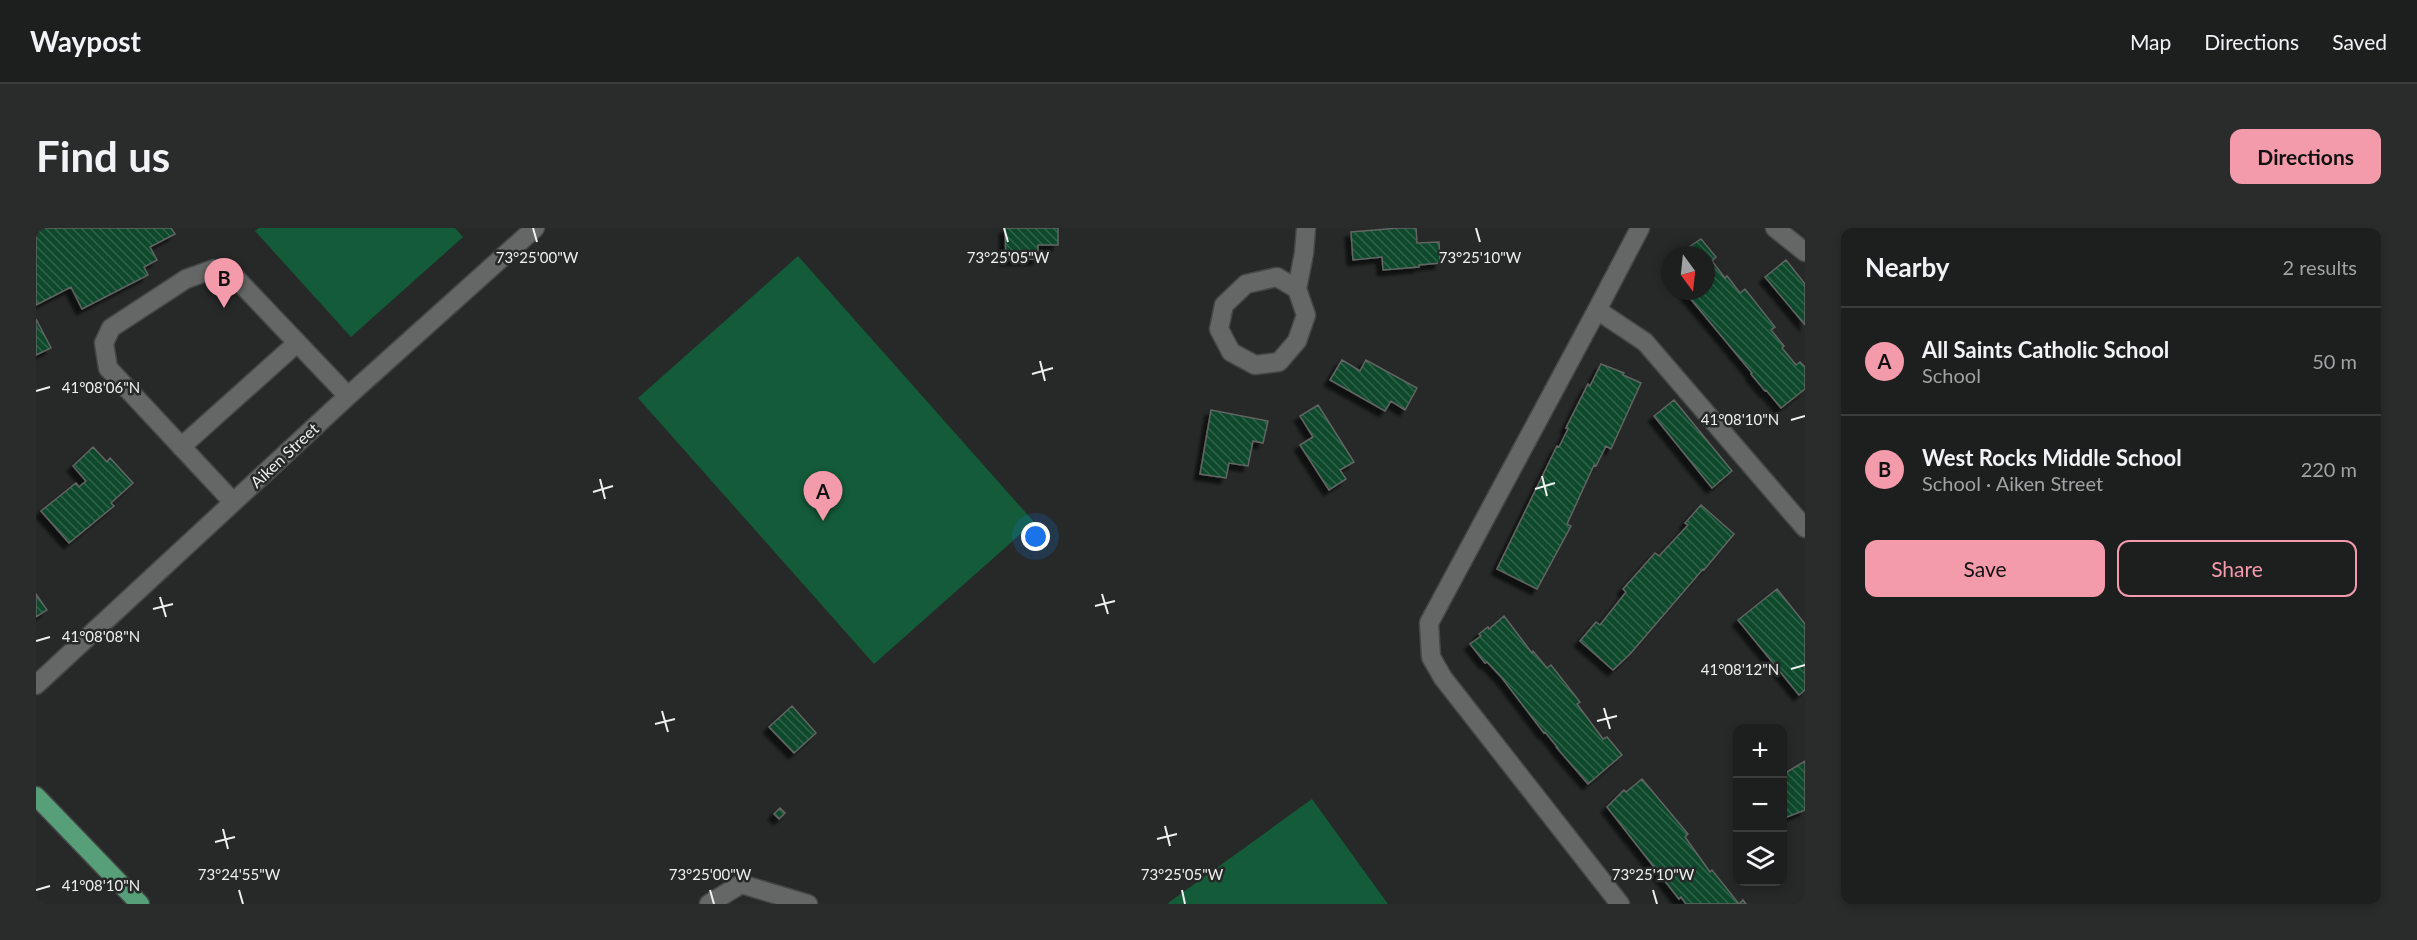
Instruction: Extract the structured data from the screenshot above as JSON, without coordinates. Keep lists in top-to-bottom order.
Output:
{
  "streets": {
    "street": ["Aiken Street"]
  },
  "north": "bottom",
  "page": {
    "header": "Waypost",
    "nav": ["Map", "Directions", "Saved"],
    "buttons": [
      "Directions",
      ["Save", "Share"]
    ],
    "title": "Find us",
    "heading": ["Nearby", "2 results"],
    "pins": ["B", "A"],
    "list": [
      {
        "mark": "A",
        "name": "All Saints Catholic School",
        "note": "School",
        "value": "50 m"
      },
      {
        "mark": "B",
        "name": "West Rocks Middle School",
        "note": "School · Aiken Street",
        "value": "220 m"
      }
    ],
    "map_buttons": ["+", "−"]
  },
  "coordinates": [
    "73°25'00\"W",
    "73°25'05\"W",
    "73°25'10\"W",
    "41°08'06\"N",
    "41°08'10\"N",
    "41°08'08\"N",
    "41°08'12\"N",
    "73°24'55\"W"
  ]
}
